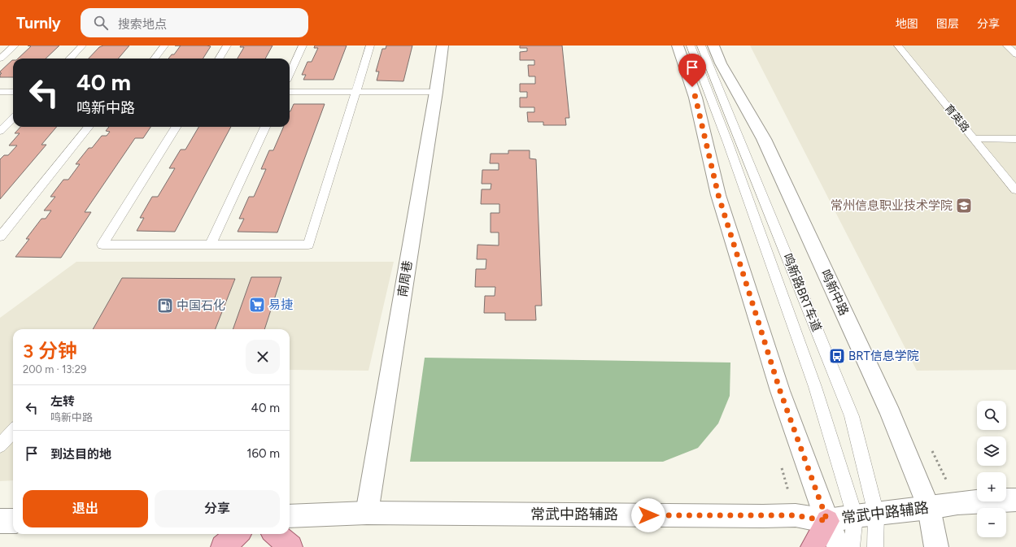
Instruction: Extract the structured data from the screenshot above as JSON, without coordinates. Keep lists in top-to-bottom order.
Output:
{
  "streets": {
    "main road": ["南周巷", "鸣新中路", "常武中路辅路"],
    "lane": ["育英路", "鸣新路BRT车道"]
  },
  "crossings": [
    ["南周巷", "常武中路辅路"],
    ["鸣新路BRT车道", "常武中路辅路"],
    ["鸣新中路", "常武中路辅路"]
  ],
  "places": {
    "school or university": ["常州信息职业技术学院"],
    "supermarket": ["易捷"],
    "fuel station": ["中国石化"],
    "bus stop": ["BRT信息学院"]
  },
  "page": {
    "header": "Turnly",
    "search": "搜索地点",
    "nav": ["地图", "图层", "分享"],
    "turn": ["40 m", "鸣新中路"],
    "heading": ["3 分钟", "200 m · 13:29"],
    "list": [
      {
        "name": "左转",
        "note": "鸣新中路",
        "value": "40 m"
      },
      {
        "name": "到达目的地",
        "value": "160 m"
      }
    ],
    "map_buttons": ["+", "−"],
    "buttons": ["退出", "分享"]
  }
}
